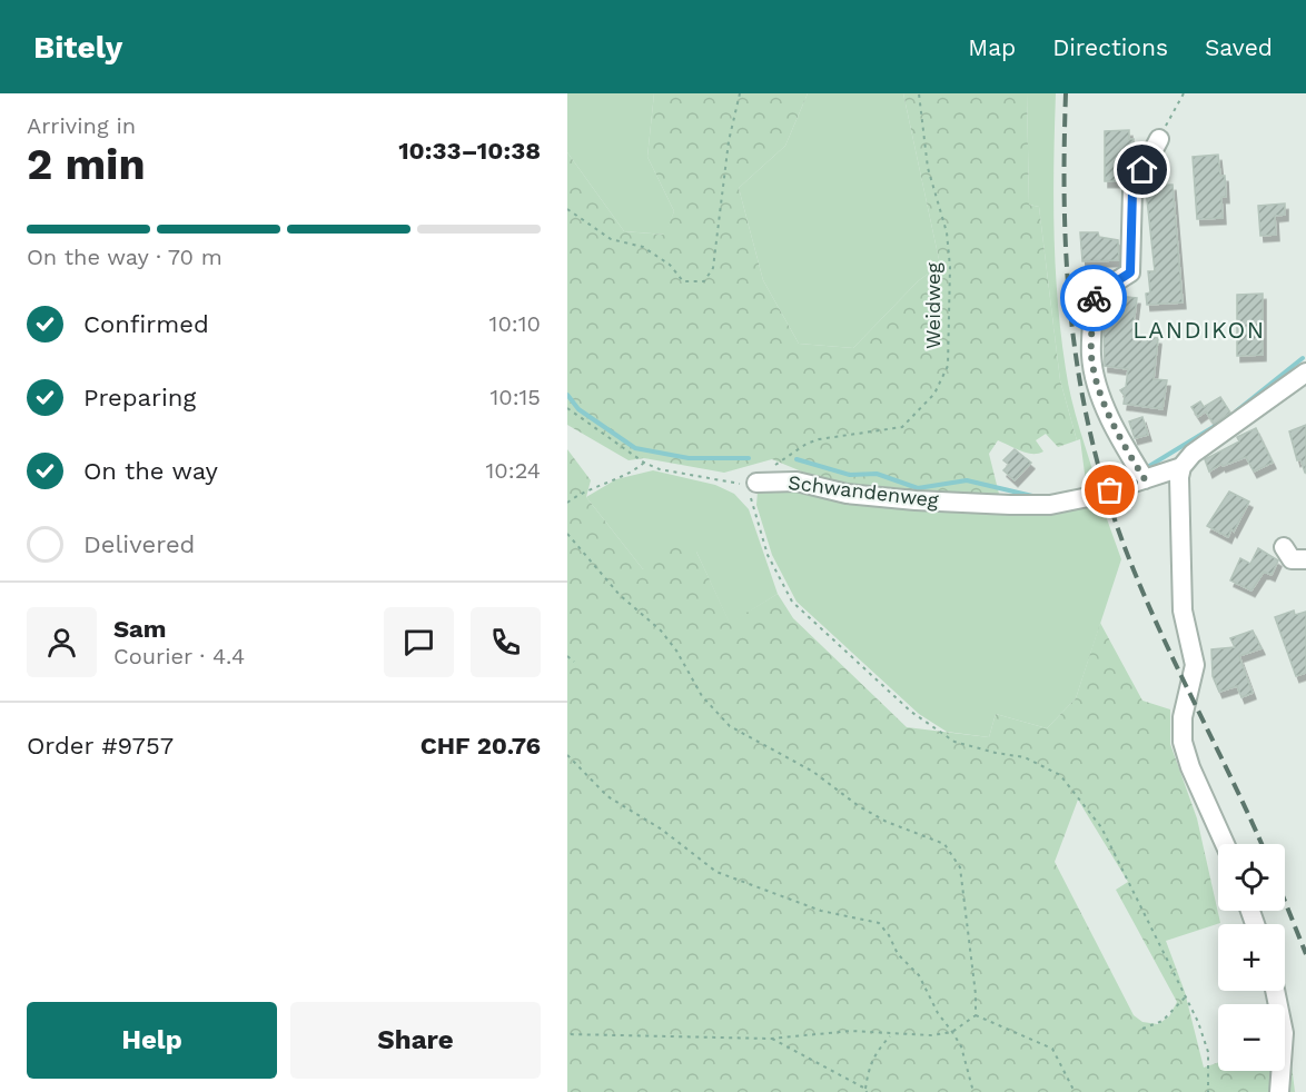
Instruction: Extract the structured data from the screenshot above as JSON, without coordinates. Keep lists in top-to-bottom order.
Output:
{
  "streets": {
    "street": ["Schwandenweg"],
    "path": ["Weidweg"]
  },
  "districts": ["LANDIKON"],
  "page": {
    "header": "Bitely",
    "nav": ["Map", "Directions", "Saved"],
    "heading": ["2 min", "Arriving in", "10:33–10:38"],
    "panel": [
      "Sam",
      "Courier · 4.4",
      "Order #9757",
      "CHF 20.76"
    ],
    "bar": "On the way · 70 m",
    "list": [
      ["Confirmed", "10:10"],
      ["Preparing", "10:15"],
      ["On the way", "10:24"],
      "Delivered"
    ],
    "map_buttons": ["+", "−"],
    "buttons": ["Help", "Share"]
  }
}
